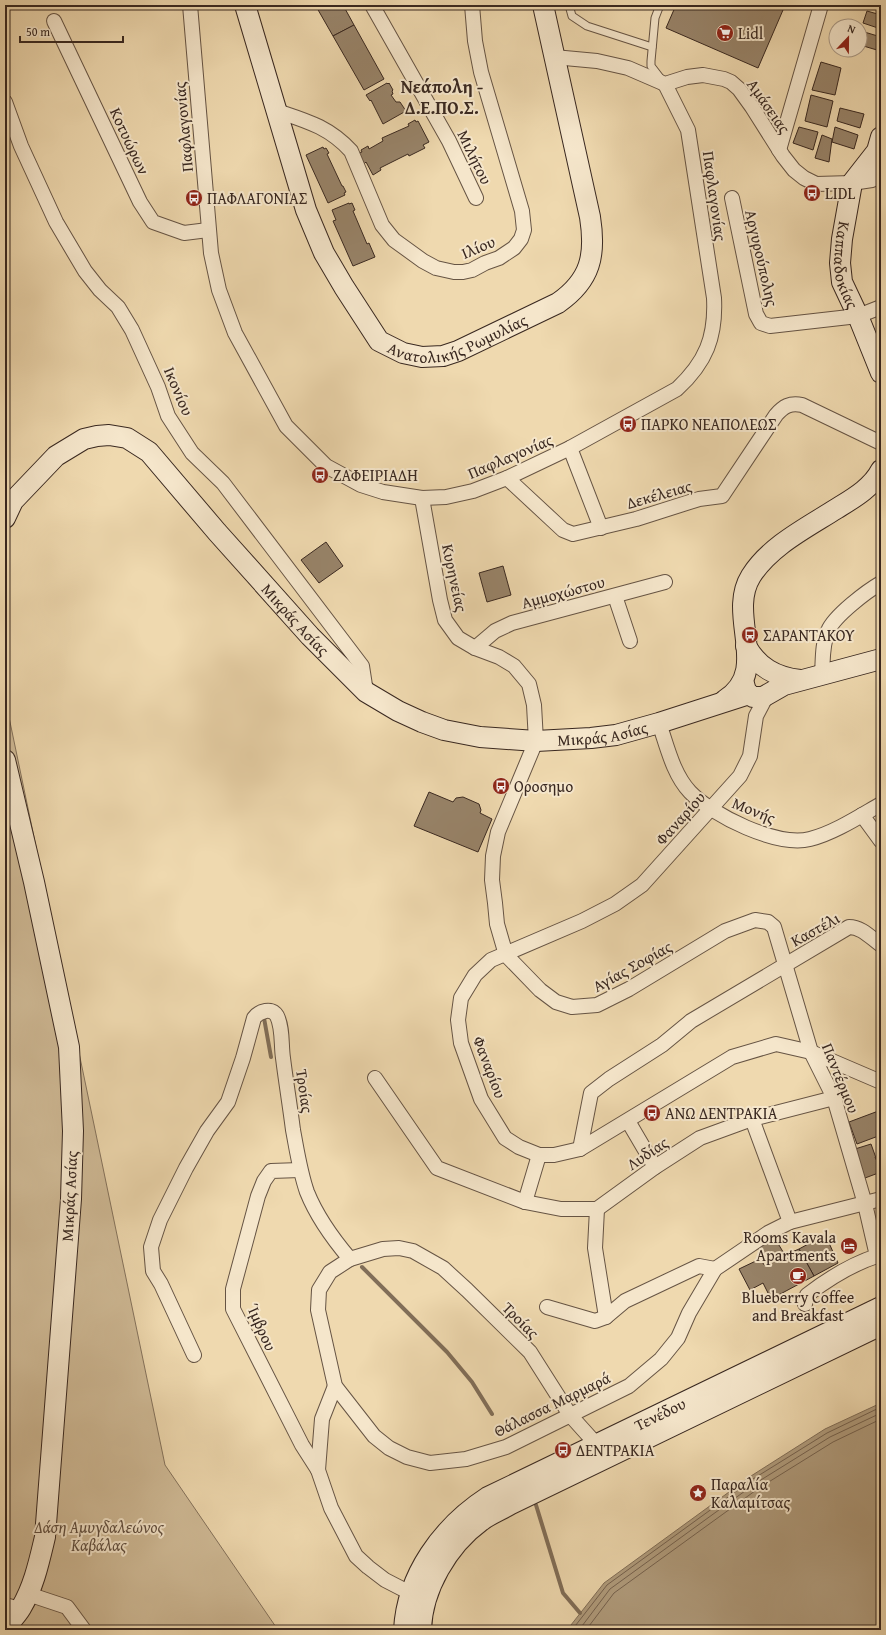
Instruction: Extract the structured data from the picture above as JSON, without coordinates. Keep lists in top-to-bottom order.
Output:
{
  "streets": {
    "street": [
      "Αμάσειας",
      "Παφλαγονίας",
      "Κοτυώρων",
      "Μιλήτου",
      "Ιλίου",
      "Αργυρούπολης",
      "Καππαδοκίας",
      "Ανατολικής Ρωμυλίας",
      "Ικονίου",
      "Δεκέλειας",
      "Κυρηνείας",
      "Αμμοχώστου",
      "Μικράς Ασίας",
      "Μονής",
      "Φαναρίου",
      "Καστέλι",
      "Αγίας Σοφίας",
      "Παντέρμου",
      "Τροίας",
      "Λυδίας",
      "Ίμβρου",
      "Θάλασσα Μαρμαρά",
      "Τενέδου"
    ]
  },
  "crossings": [
    ["Αμάσειας", "Παφλαγονίας"],
    ["Αμάσειας", "Καππαδοκίας"],
    ["Παφλαγονίας", "Κοτυώρων"],
    ["Παφλαγονίας", "Δεκέλειας"],
    ["Παφλαγονίας", "Κυρηνείας"],
    ["Ιλίου", "Ανατολικής Ρωμυλίας"],
    ["Αργυρούπολης", "Καππαδοκίας"],
    ["Ικονίου", "Μικράς Ασίας"],
    ["Κυρηνείας", "Αμμοχώστου"],
    ["Κυρηνείας", "Μικράς Ασίας"],
    ["Κυρηνείας", "Αγίας Σοφίας"],
    ["Μικράς Ασίας", "Μονής"],
    ["Μικράς Ασίας", "Φαναρίου"],
    ["Μικράς Ασίας", "Αγίας Σοφίας"],
    ["Μονής", "Φαναρίου"],
    ["Φαναρίου", "Καστέλι"],
    ["Φαναρίου", "Αγίας Σοφίας"],
    ["Φαναρίου", "Παντέρμου"],
    ["Καστέλι", "Παντέρμου"],
    ["Αγίας Σοφίας", "Παντέρμου"],
    ["Παντέρμου", "Λυδίας"],
    ["Παντέρμου", "Θάλασσα Μαρμαρά"],
    ["Τροίας", "Ίμβρου"],
    ["Τροίας", "Θάλασσα Μαρμαρά"],
    ["Τροίας", "Τενέδου"],
    ["Ίμβρου", "Θάλασσα Μαρμαρά"],
    ["Ίμβρου", "Τενέδου"]
  ],
  "districts": ["Νεάπολη - Δ.Ε.ΠΟ.Σ."],
  "parks": ["Δάση Αμυγδαλεώνος Καβάλας"],
  "places": {
    "supermarket": ["Lidl"],
    "bus stop": [
      "LIDL",
      "ΠΑΦΛΑΓΟΝΙΑΣ",
      "ΠΑΡΚΟ ΝΕΑΠΟΛΕΩΣ",
      "ΖΑΦΕΙΡΙΑΔΗ",
      "ΣΑΡΑΝΤΑΚΟΥ",
      "Οροσημο",
      "ΑΝΩ ΔΕΝΤΡΑΚΙΑ",
      "ΔΕΝΤΡΑΚΙΑ"
    ],
    "hotel": ["Rooms Kavala Apartments"],
    "cafe": ["Blueberry Coffee and Breakfast"],
    "place": ["Παραλία Καλαμίτσας"]
  },
  "scale_bar": "50 m",
  "north": "top"
}
